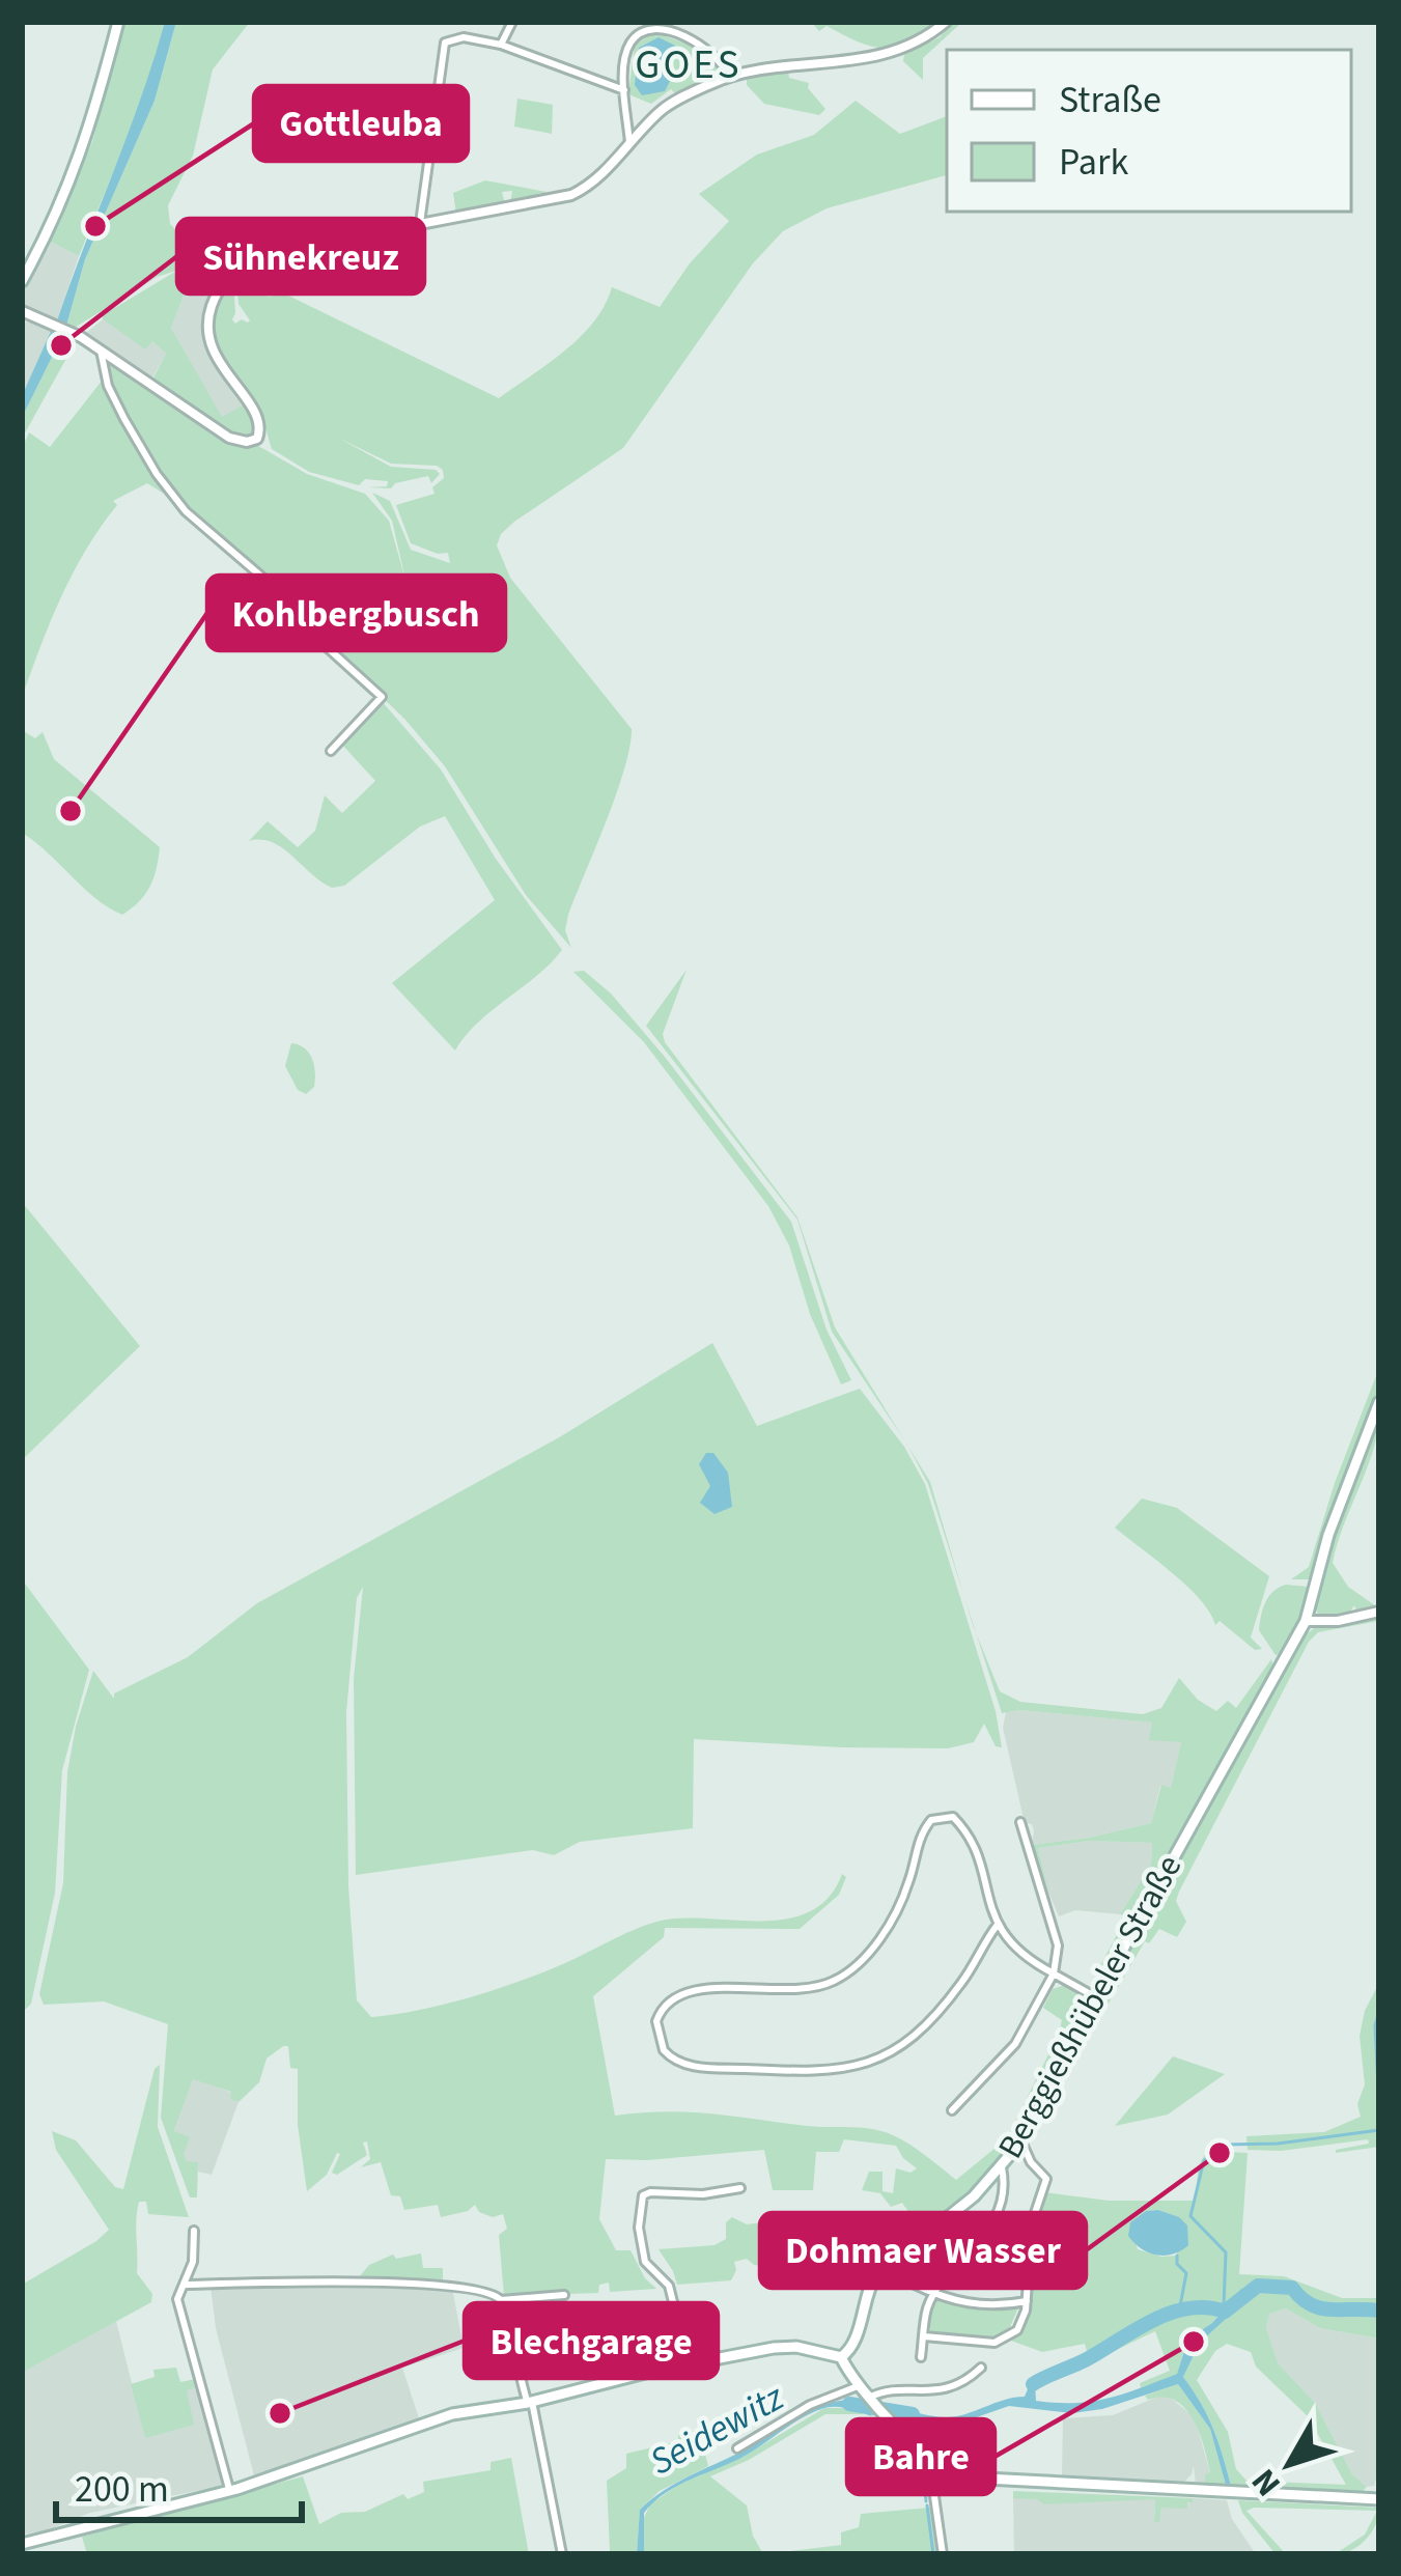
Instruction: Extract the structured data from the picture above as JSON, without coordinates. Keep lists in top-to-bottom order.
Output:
{
  "streets": {
    "main road": ["Berggießhübeler Straße"]
  },
  "districts": ["GOES"],
  "water": ["Seidewitz"],
  "places": [
    "Gottleuba",
    "Sühnekreuz",
    "Kohlbergbusch",
    "Dohmaer Wasser",
    "Bahre",
    "Blechgarage"
  ],
  "legend": ["Straße", "Park"],
  "scale_bar": "200 m",
  "north": "bottom left"
}
